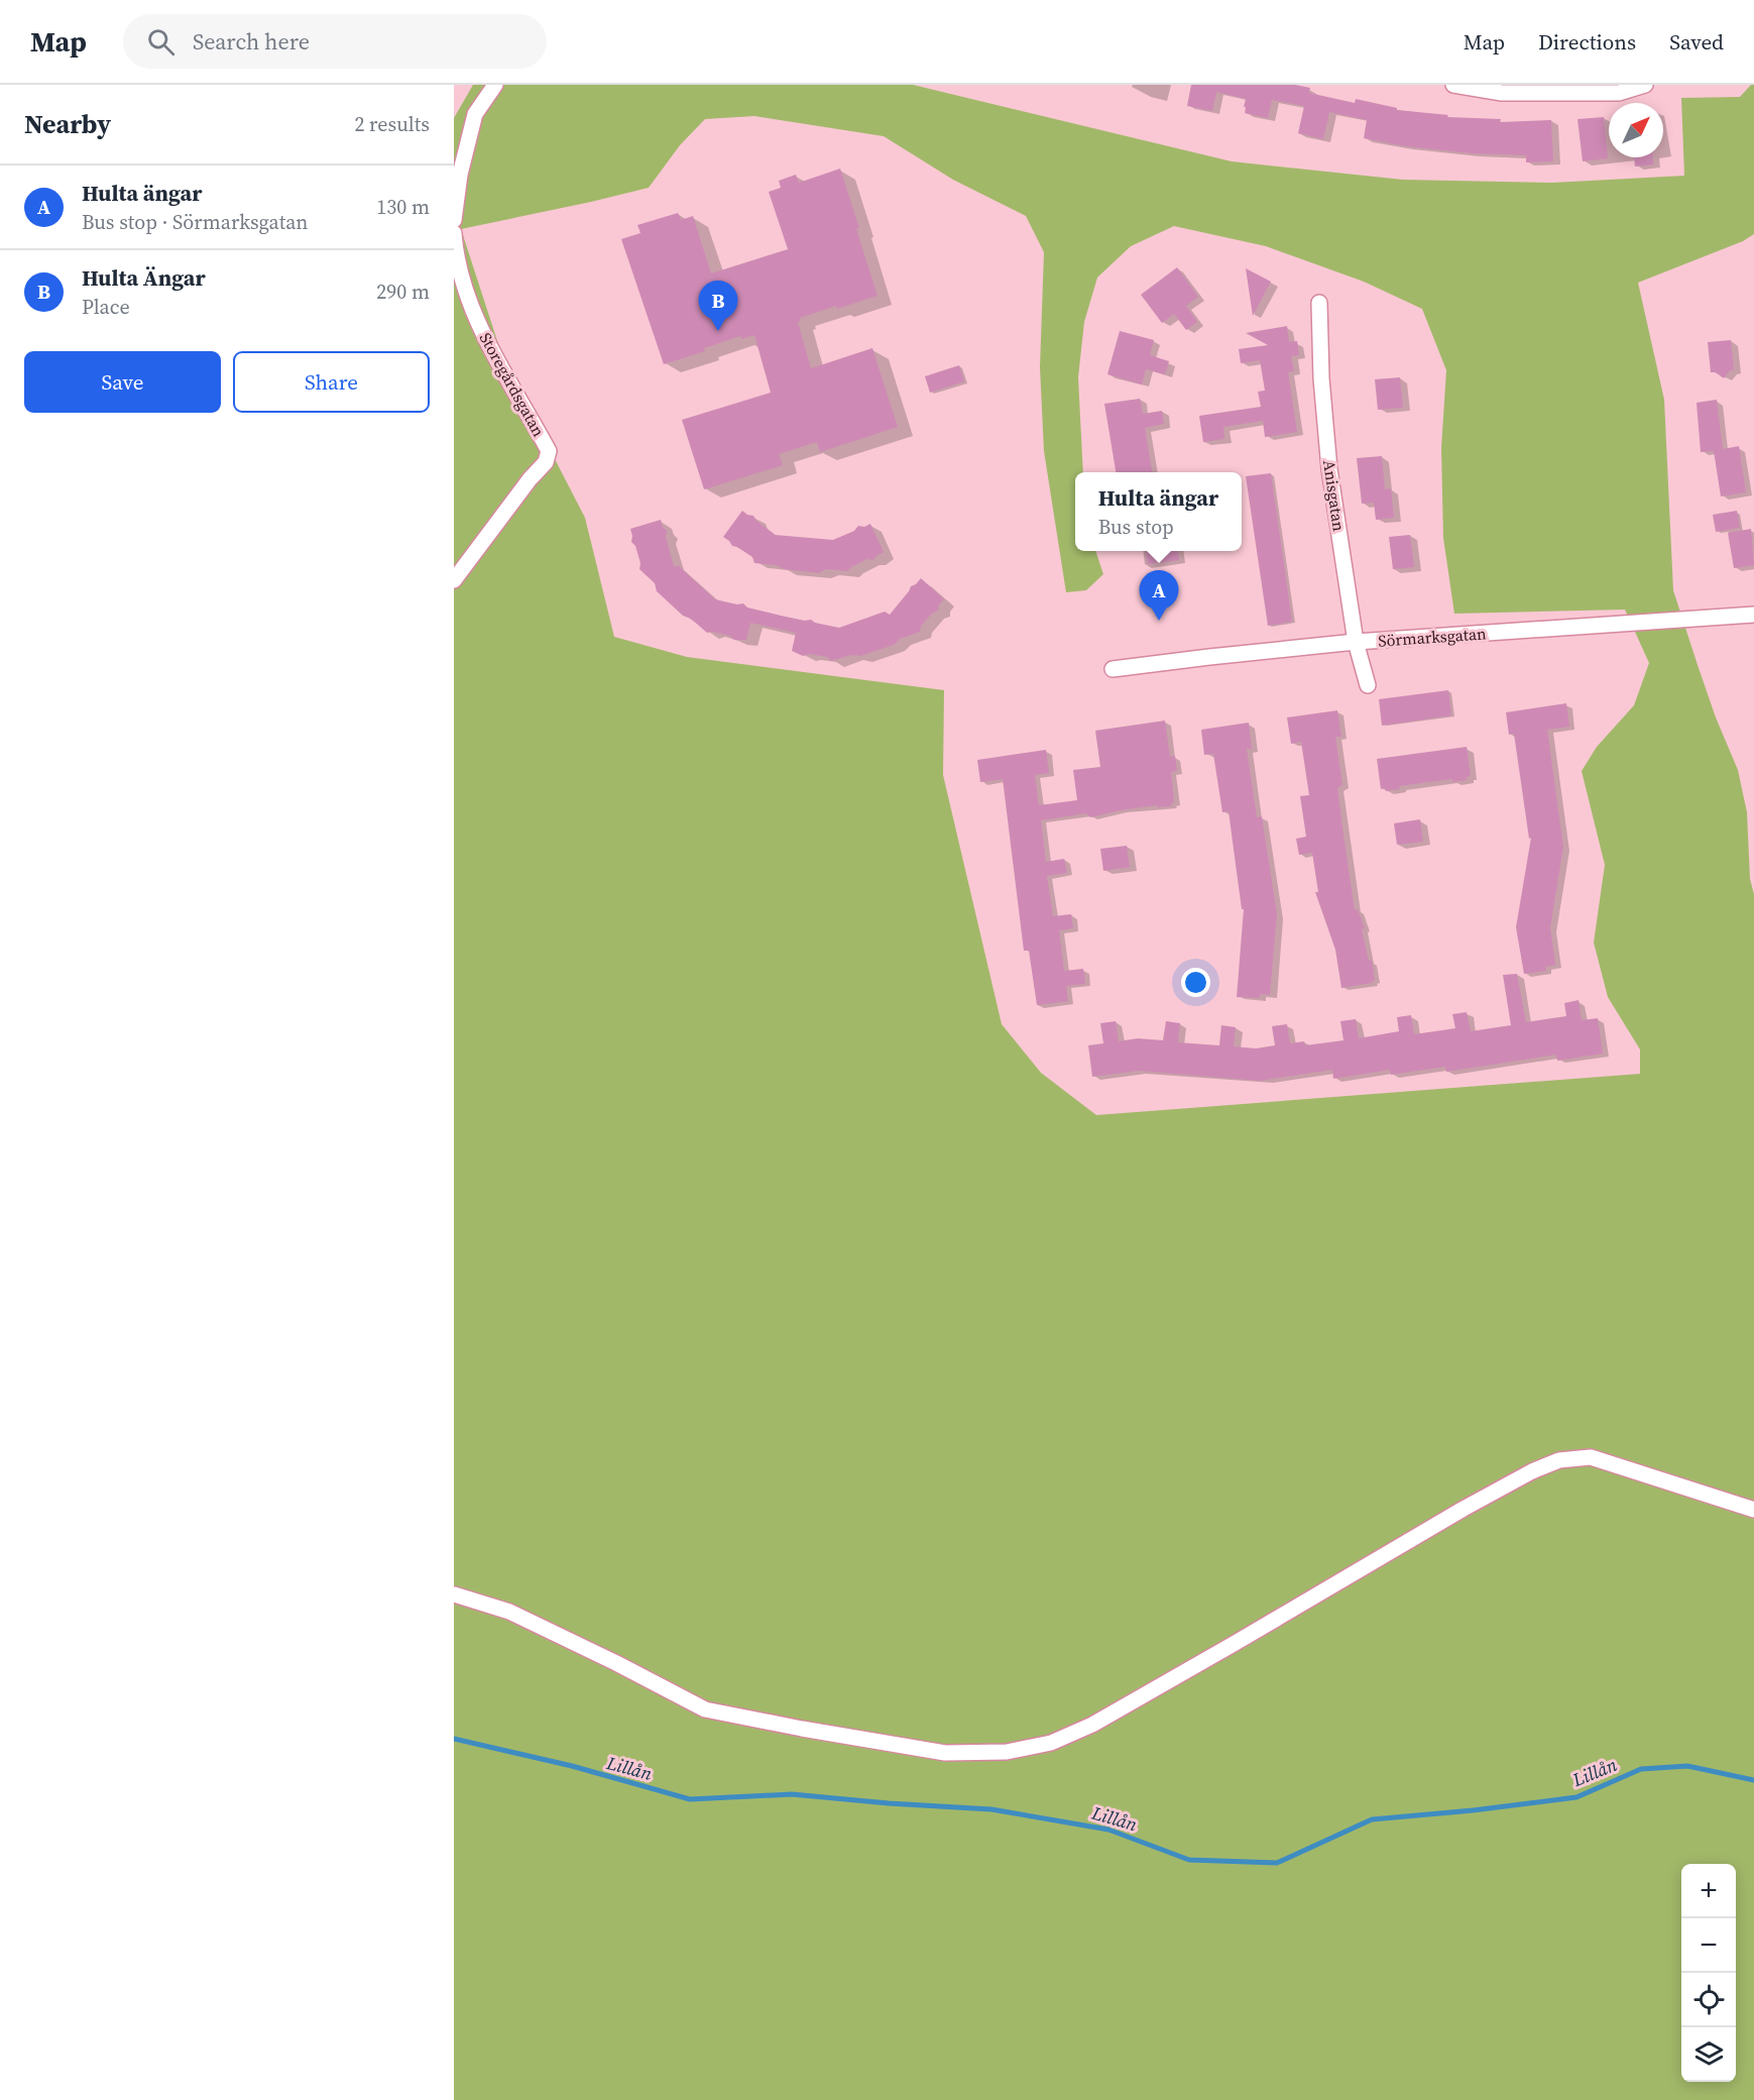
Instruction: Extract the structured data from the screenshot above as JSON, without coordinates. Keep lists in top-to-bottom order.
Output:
{
  "streets": {
    "street": ["Storegårdsgatan", "Anisgatan", "Sörmarksgatan"]
  },
  "crossings": [
    ["Anisgatan", "Sörmarksgatan"]
  ],
  "water": ["Lillån"],
  "north": "top right",
  "page": {
    "header": "Map",
    "search": "Search here",
    "nav": ["Map", "Directions", "Saved"],
    "heading": ["Nearby", "2 results"],
    "list": [
      {
        "mark": "A",
        "name": "Hulta ängar",
        "note": "Bus stop · Sörmarksgatan",
        "value": "130 m"
      },
      {
        "mark": "B",
        "name": "Hulta Ängar",
        "note": "Place",
        "value": "290 m"
      }
    ],
    "pins": ["B", "A"],
    "buttons": ["Save", "Share"],
    "popup": ["Hulta ängar", "Bus stop"],
    "map_buttons": ["+", "−"]
  }
}
